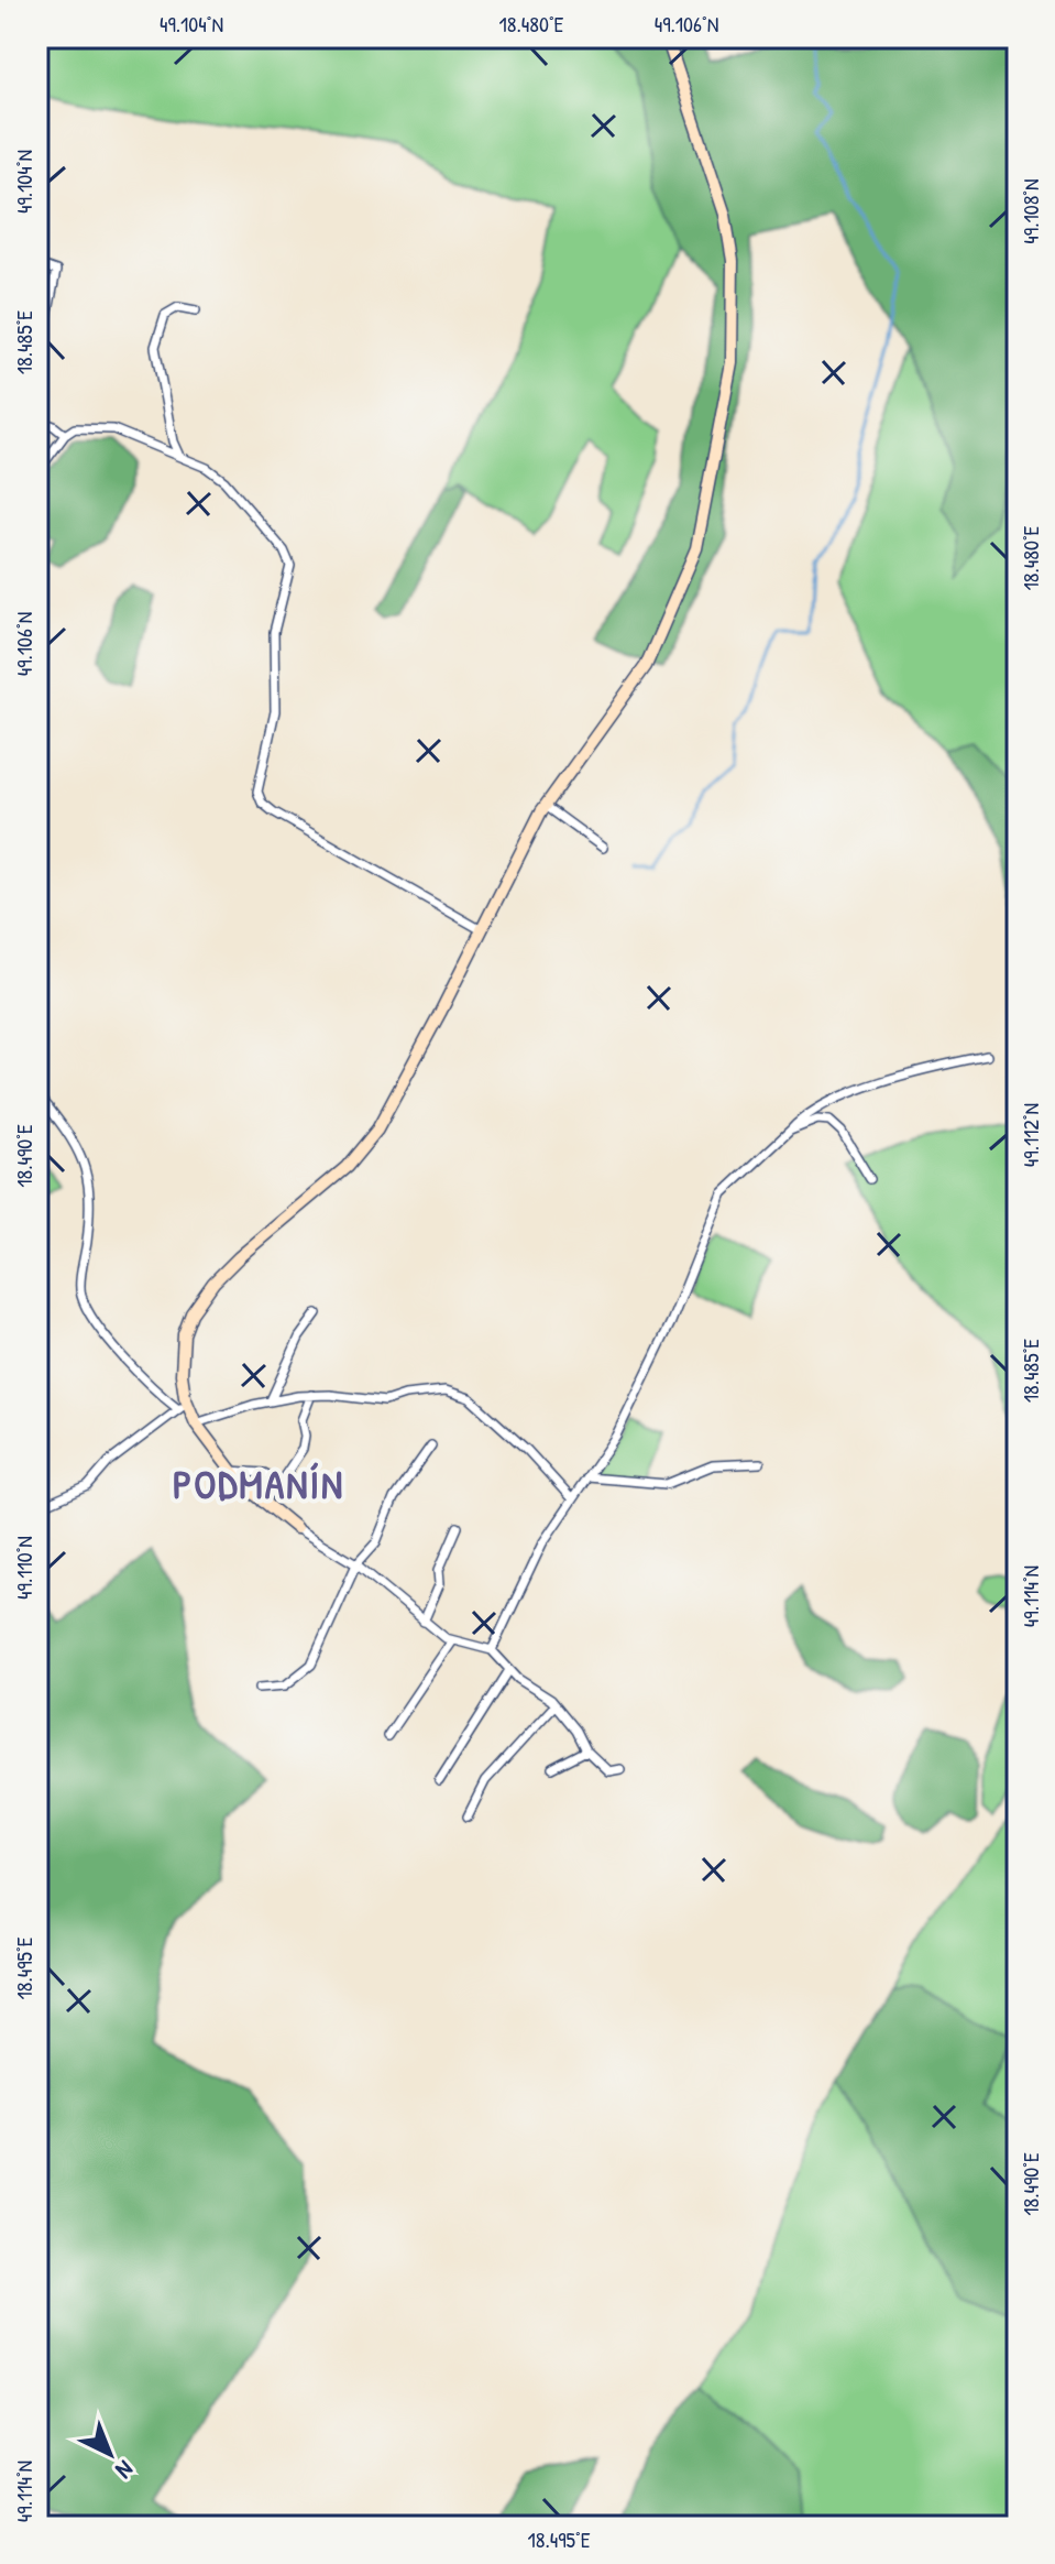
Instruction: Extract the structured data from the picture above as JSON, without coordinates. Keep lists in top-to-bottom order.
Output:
{
  "districts": ["PODMANÍN"],
  "north": "bottom right",
  "coordinates": [
    "49.104°N",
    "18.480°E",
    "49.106°N",
    "49.108°N",
    "18.485°E",
    "49.112°N",
    "18.490°E",
    "49.110°N",
    "49.114°N",
    "18.495°E"
  ]
}
